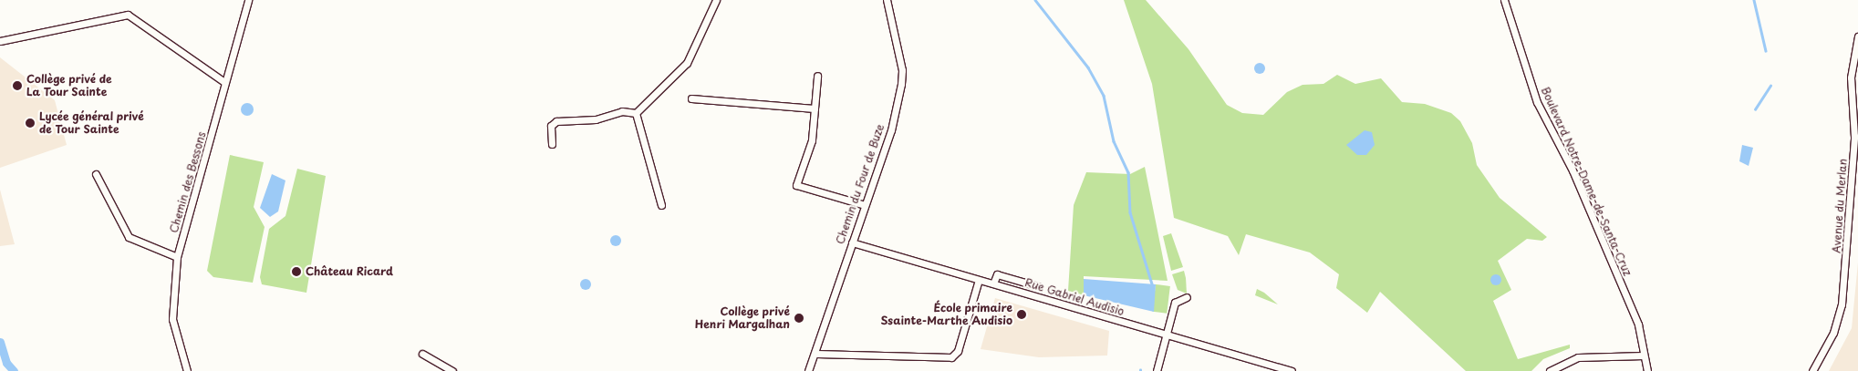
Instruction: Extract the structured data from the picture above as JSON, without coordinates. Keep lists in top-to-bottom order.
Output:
{
  "streets": {
    "street": [
      "Boulevard Notre-Dame-de-Santa-Cruz",
      "Chemin des Bessons",
      "Chemin du Four de Buze",
      "Avenue du Merlan",
      "Rue Gabriel Audisio"
    ]
  },
  "crossings": [
    ["Chemin du Four de Buze", "Rue Gabriel Audisio"]
  ],
  "places": [
    "Collège privé de La Tour Sainte",
    "Lycée général privé de Tour Sainte",
    "Château Ricard",
    "École primaire Ssainte-Marthe Audisio",
    "Collège privé Henri Margalhan"
  ]
}
